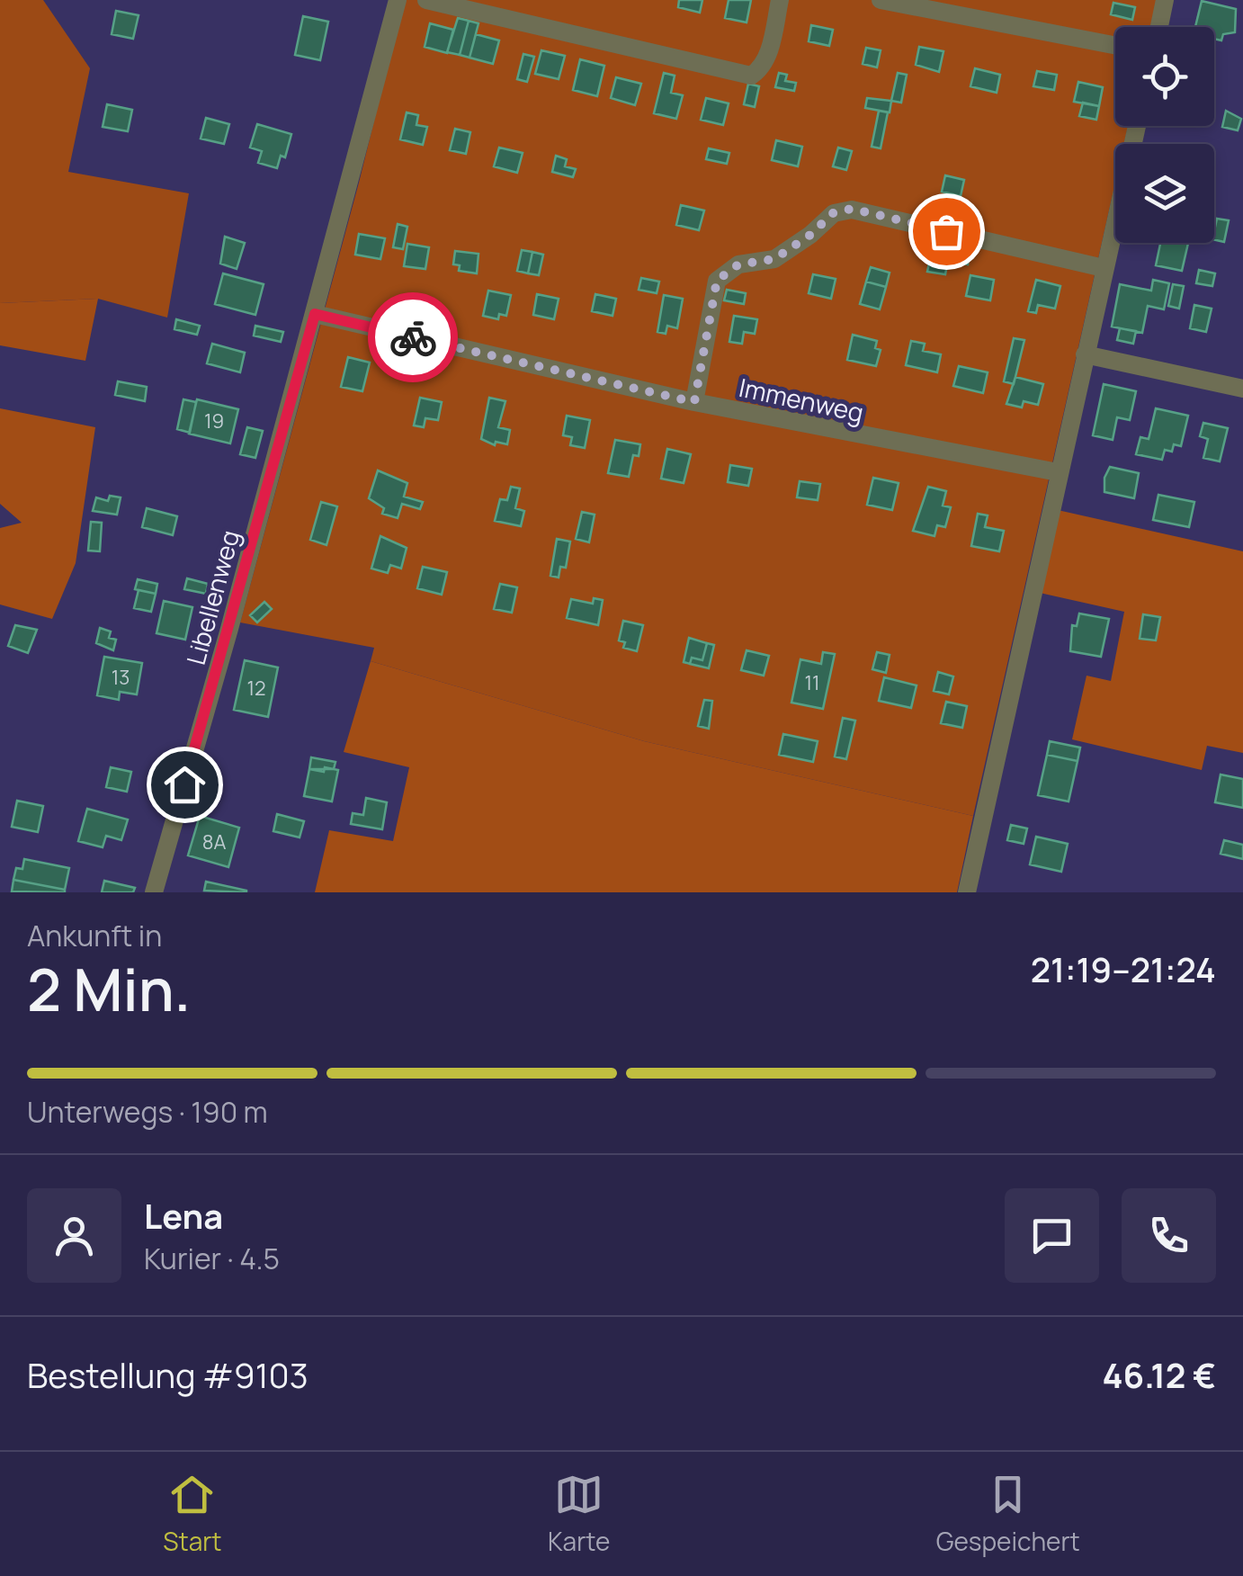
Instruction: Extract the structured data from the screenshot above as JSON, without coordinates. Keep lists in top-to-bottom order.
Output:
{
  "streets": {
    "street": ["Immenweg", "Libellenweg"]
  },
  "house_numbers": [
    "19",
    "13",
    "11",
    "12",
    "8A"
  ],
  "page": {
    "heading": ["2 Min.", "Ankunft in", "21:19–21:24"],
    "panel": [
      "Lena",
      "Kurier · 4.5",
      "Bestellung #9103",
      "46.12 €"
    ],
    "bar": "Unterwegs · 190 m",
    "tabs": ["Start", "Karte", "Gespeichert"]
  }
}
